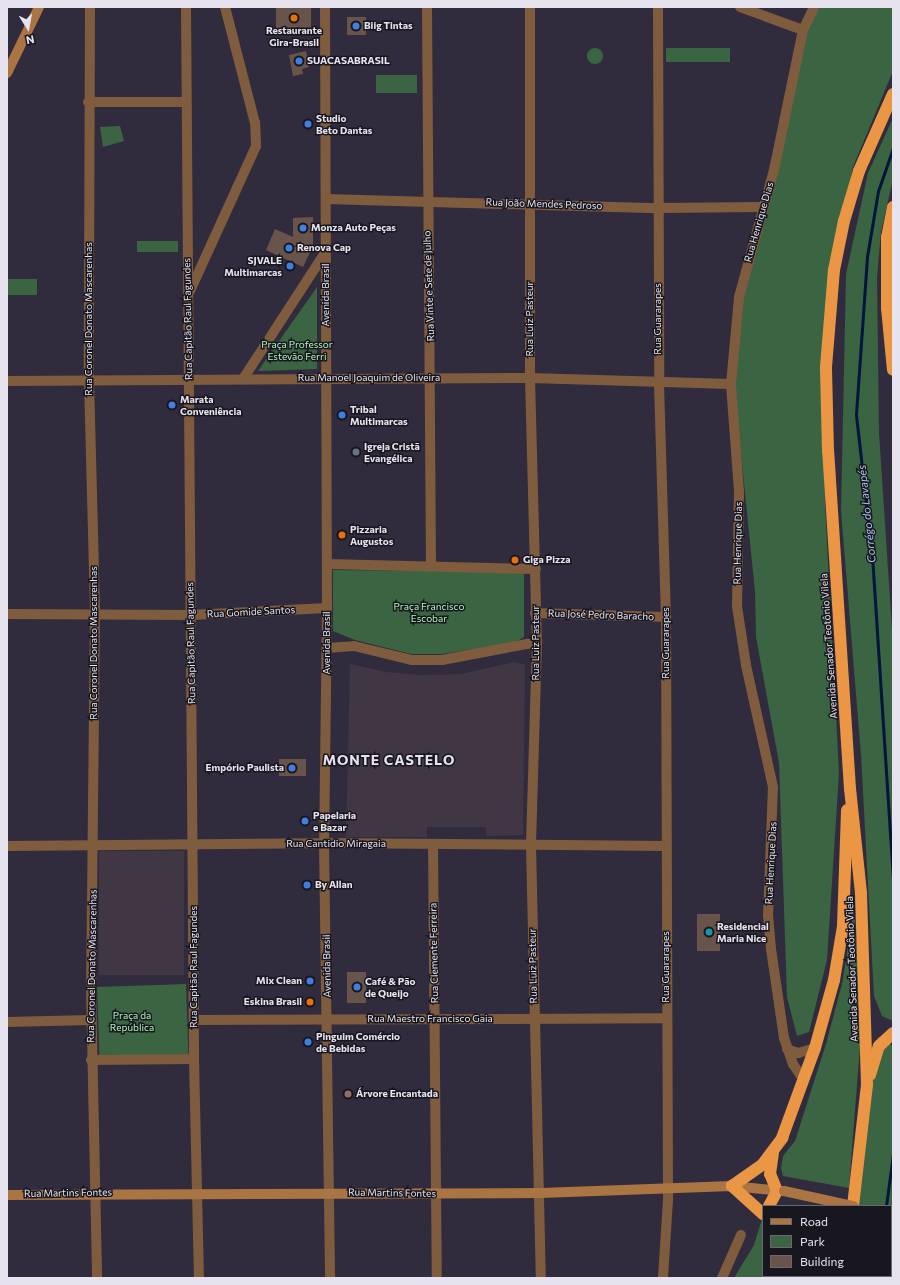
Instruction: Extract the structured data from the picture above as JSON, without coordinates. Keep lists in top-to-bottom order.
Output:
{
  "streets": {
    "highway": ["Avenida Senador Teotônio Vilela"],
    "street": [
      "Rua João Mendes Pedroso",
      "Rua Henrique Dias",
      "Rua Vinte e Sete de Julho",
      "Avenida Brasil",
      "Rua Coronel Donato Mascarenhas",
      "Rua Capitão Raul Fagundes",
      "Rua Luiz Pasteur",
      "Rua Guararapes",
      "Rua Manoel Joaquim de Oliveira",
      "Rua Gomide Santos",
      "Rua José Pedro Baracho",
      "Rua Cantidio Miragaia",
      "Rua Clemente Ferreira",
      "Rua Maestro Francisco Gaia",
      "Rua Martins Fontes"
    ]
  },
  "crossings": [
    ["Rua João Mendes Pedroso", "Rua Henrique Dias"],
    ["Rua João Mendes Pedroso", "Rua Vinte e Sete de Julho"],
    ["Rua João Mendes Pedroso", "Avenida Brasil"],
    ["Rua João Mendes Pedroso", "Rua Luiz Pasteur"],
    ["Rua João Mendes Pedroso", "Rua Guararapes"],
    ["Rua Henrique Dias", "Rua Manoel Joaquim de Oliveira"],
    ["Rua Vinte e Sete de Julho", "Rua Manoel Joaquim de Oliveira"],
    ["Avenida Brasil", "Rua Manoel Joaquim de Oliveira"],
    ["Avenida Brasil", "Rua Gomide Santos"],
    ["Avenida Brasil", "Rua Cantidio Miragaia"],
    ["Avenida Brasil", "Rua Maestro Francisco Gaia"],
    ["Avenida Brasil", "Rua Martins Fontes"],
    ["Rua Coronel Donato Mascarenhas", "Rua Manoel Joaquim de Oliveira"],
    ["Rua Coronel Donato Mascarenhas", "Rua Gomide Santos"],
    ["Rua Coronel Donato Mascarenhas", "Rua Cantidio Miragaia"],
    ["Rua Coronel Donato Mascarenhas", "Rua Martins Fontes"],
    ["Rua Capitão Raul Fagundes", "Rua Manoel Joaquim de Oliveira"],
    ["Rua Capitão Raul Fagundes", "Rua Gomide Santos"],
    ["Rua Capitão Raul Fagundes", "Rua Cantidio Miragaia"],
    ["Rua Capitão Raul Fagundes", "Rua Maestro Francisco Gaia"],
    ["Rua Capitão Raul Fagundes", "Rua Martins Fontes"],
    ["Rua Luiz Pasteur", "Rua Manoel Joaquim de Oliveira"],
    ["Rua Luiz Pasteur", "Rua José Pedro Baracho"],
    ["Rua Luiz Pasteur", "Rua Cantidio Miragaia"],
    ["Rua Luiz Pasteur", "Rua Maestro Francisco Gaia"],
    ["Rua Luiz Pasteur", "Rua Martins Fontes"],
    ["Rua Guararapes", "Rua Manoel Joaquim de Oliveira"],
    ["Rua Guararapes", "Rua José Pedro Baracho"],
    ["Rua Guararapes", "Rua Cantidio Miragaia"],
    ["Rua Guararapes", "Rua Maestro Francisco Gaia"],
    ["Rua Guararapes", "Rua Martins Fontes"],
    ["Rua Cantidio Miragaia", "Rua Clemente Ferreira"],
    ["Rua Clemente Ferreira", "Rua Maestro Francisco Gaia"],
    ["Rua Clemente Ferreira", "Rua Martins Fontes"]
  ],
  "districts": ["MONTE CASTELO"],
  "water": ["Corrégo do Lavapés"],
  "parks": ["Praça Professor Estevão Ferri", "Praça Francisco Escobar", "Praça da República"],
  "places": [
    "Restaurante Gira-Brasil",
    "Biig Tintas",
    "SUACASABRASIL",
    "Studio Beto Dantas",
    "Monza Auto Peças",
    "Renova Cap",
    "SJVALE Multimarcas",
    "Marata Conveniência",
    "Tribal Multimarcas",
    "Igreja Cristã Evangélica",
    "Pizzaria Augustos",
    "Giga Pizza",
    "Empório Paulista",
    "Papelaria e Bazar",
    "By Allan",
    "Residencial Maria Nice",
    "Mix Clean",
    "Café & Pão de Queijo",
    "Eskina Brasil",
    "Pinguim Comércio de Bebidas",
    "Árvore Encantada"
  ],
  "legend": ["Road", "Park", "Building"],
  "north": "bottom"
}
